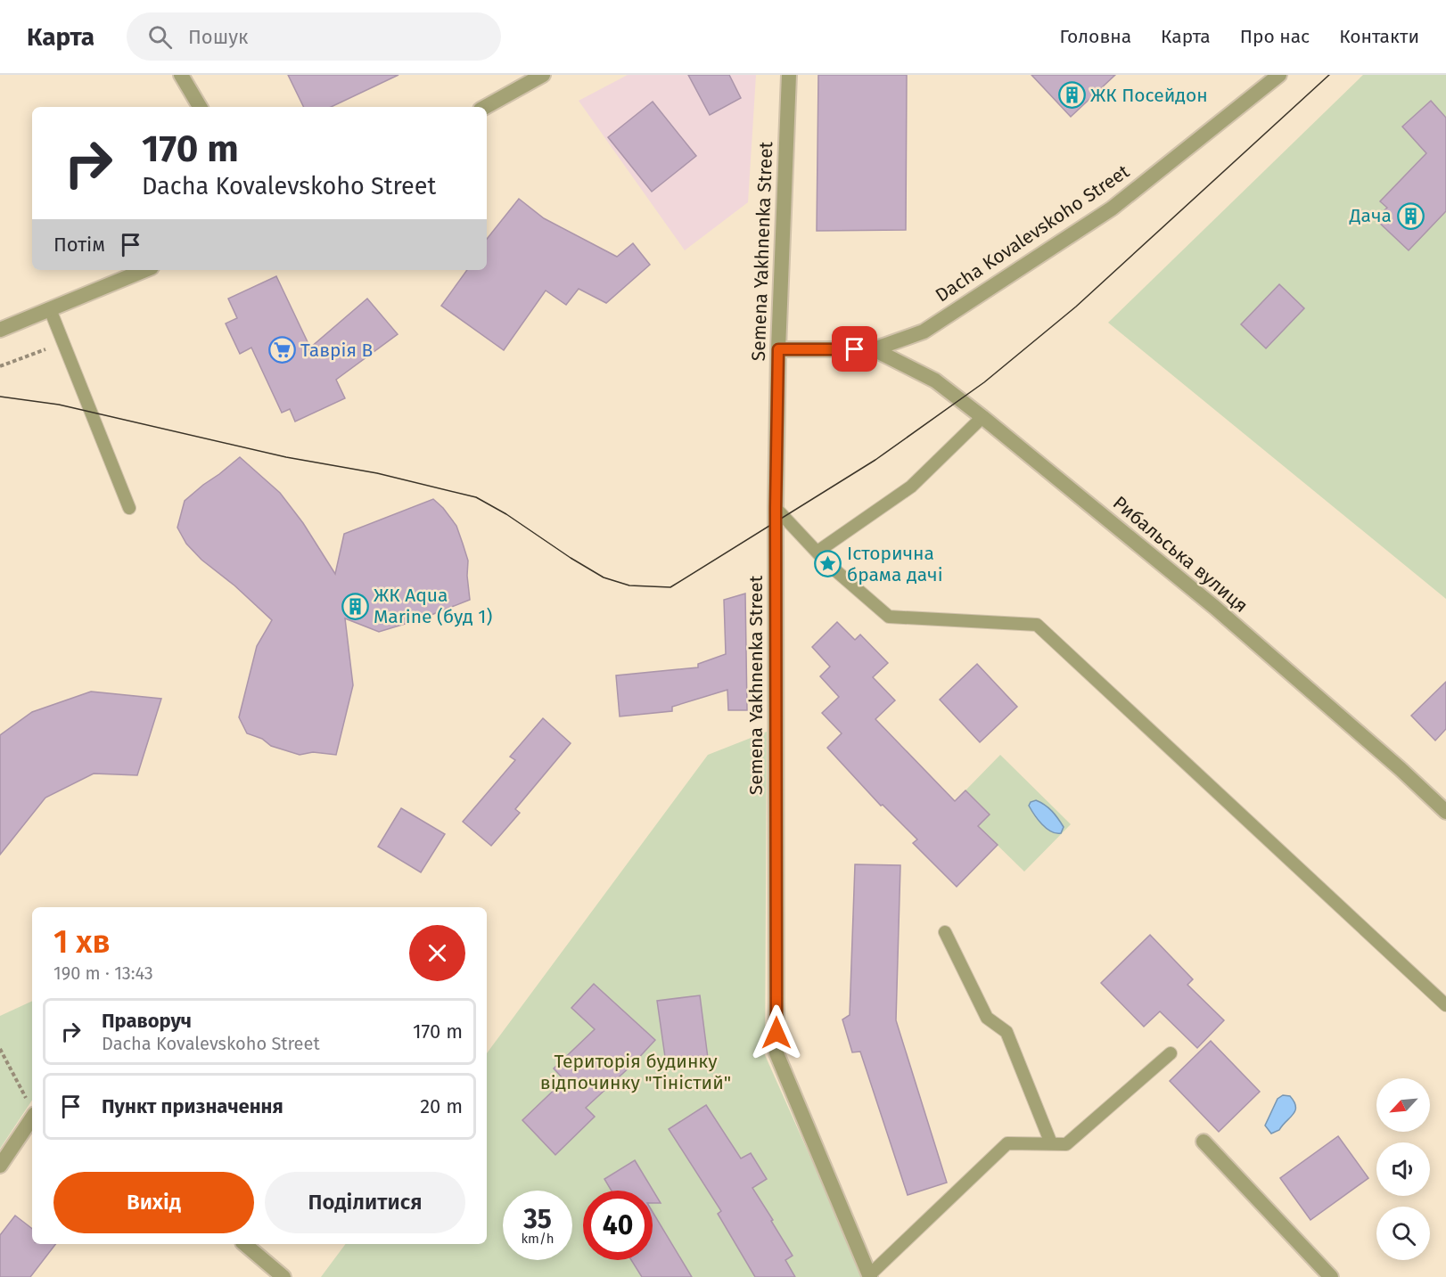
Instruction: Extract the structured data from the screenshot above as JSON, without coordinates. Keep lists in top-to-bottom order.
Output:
{
  "streets": {
    "street": ["Dacha Kovalevskoho Street", "Semena Yakhnenka Street", "Рибальська вулиця"]
  },
  "crossings": [
    ["Dacha Kovalevskoho Street", "Semena Yakhnenka Street"],
    ["Dacha Kovalevskoho Street", "Рибальська вулиця"]
  ],
  "parks": ["Територія будинку відпочинку \"Тіністий\""],
  "places": {
    "building": ["ЖК Посейдон", "Дача", "ЖК Aqua Marine (буд 1)"],
    "supermarket": ["Таврія В"],
    "place": ["Історична брама дачі"]
  },
  "north": "bottom left",
  "page": {
    "header": "Карта",
    "search": "Пошук",
    "nav": [
      "Головна",
      "Карта",
      "Про нас",
      "Контакти"
    ],
    "turn": ["170 m", "Dacha Kovalevskoho Street"],
    "then": "Потім",
    "heading": ["1 хв", "190 m · 13:43"],
    "list": [
      {
        "name": "Праворуч",
        "note": "Dacha Kovalevskoho Street",
        "value": "170 m"
      },
      {
        "name": "Пункт призначення",
        "value": "20 m"
      }
    ],
    "buttons": ["Вихід", "Поділитися"],
    "speed": "35 km/h",
    "limit": "40"
  }
}
